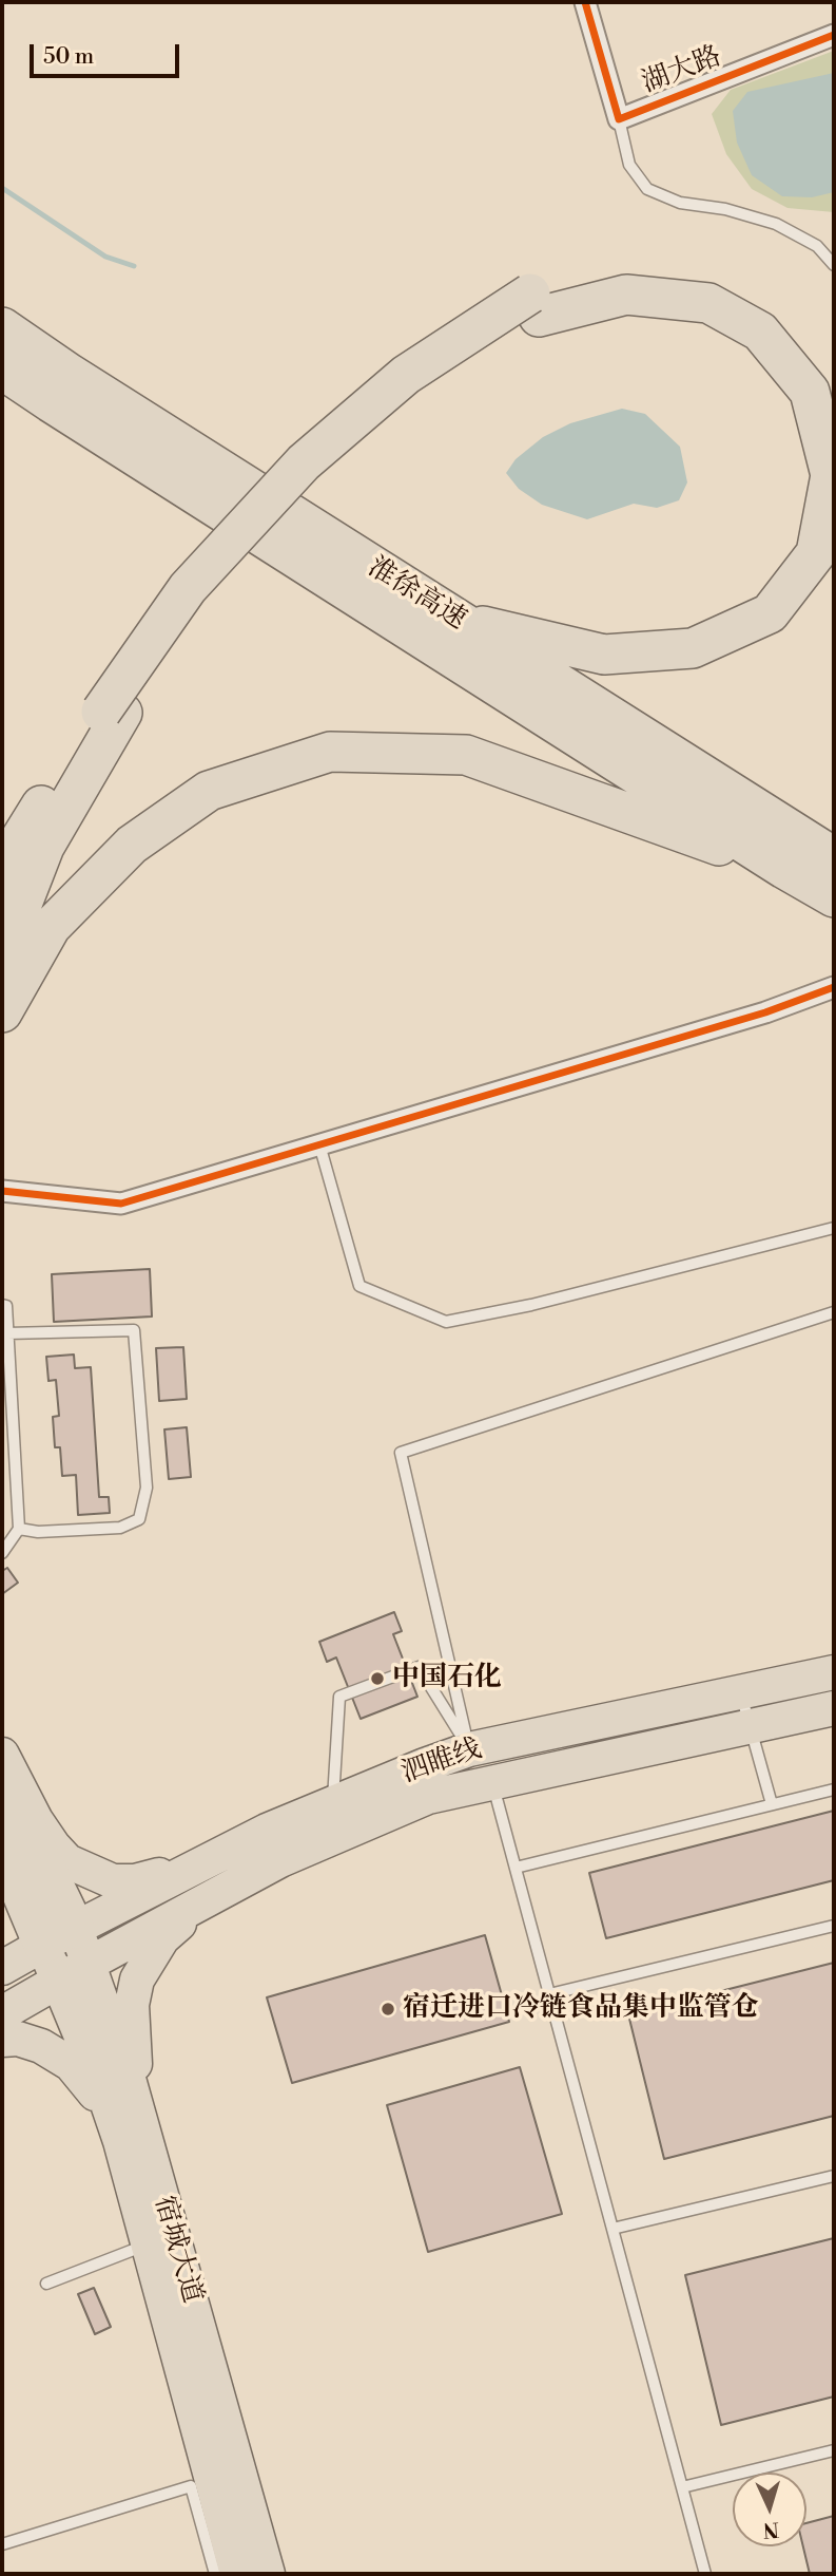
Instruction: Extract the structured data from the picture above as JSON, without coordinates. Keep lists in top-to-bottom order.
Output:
{
  "streets": {
    "highway": ["淮徐高速"],
    "main road": ["泗睢线", "宿城大道"],
    "street": ["湖大路"]
  },
  "crossings": [
    ["泗睢线", "宿城大道"]
  ],
  "places": ["中国石化", "宿迁进口冷链食品集中监管仓"],
  "scale_bar": "50 m",
  "north": "bottom"
}
